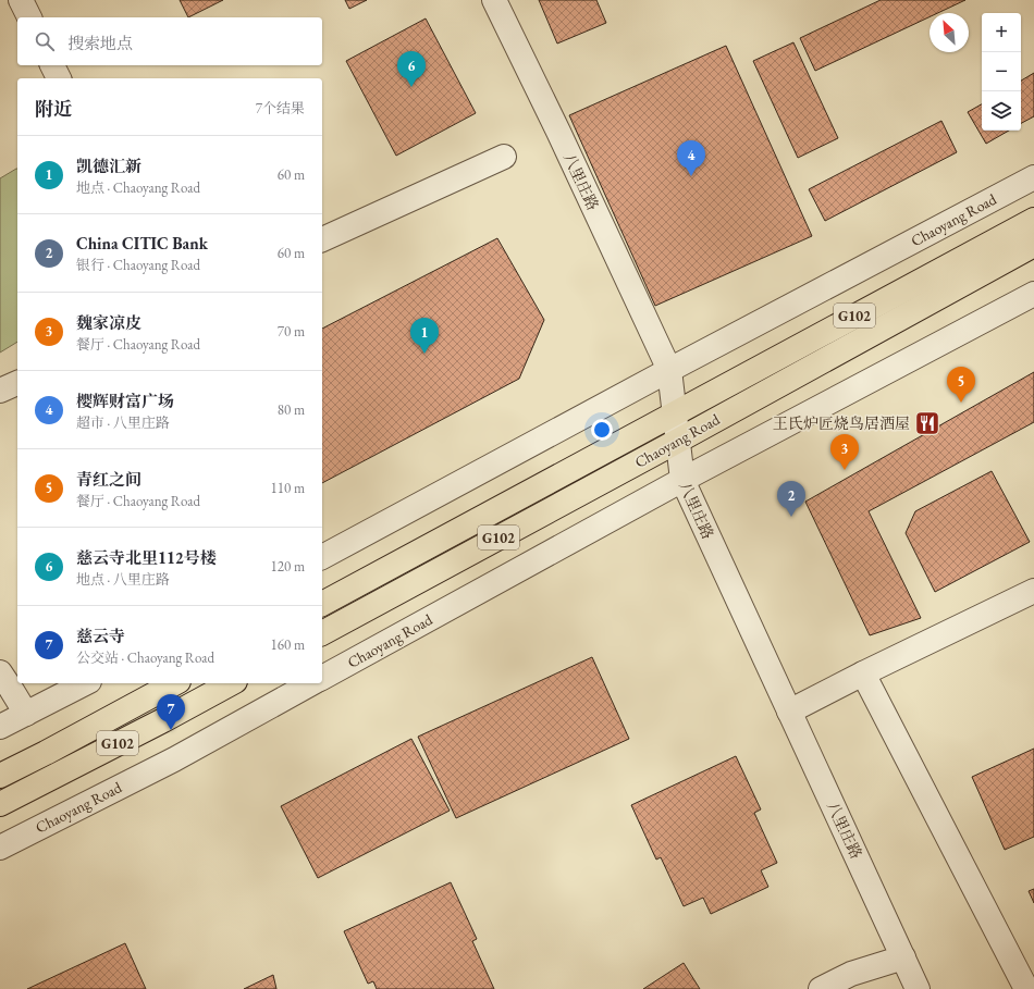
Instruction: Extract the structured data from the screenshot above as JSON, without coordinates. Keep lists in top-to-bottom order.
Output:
{
  "streets": {
    "highway": ["Chaoyang Road", "G102"],
    "street": ["八里庄路"]
  },
  "crossings": [
    ["八里庄路", "Chaoyang Road"]
  ],
  "places": {
    "restaurant": ["王氏炉匠烧鸟居酒屋"]
  },
  "north": "top left",
  "page": {
    "map_buttons": ["+", "−"],
    "search": "搜索地点",
    "pins": [
      "6",
      "4",
      "1",
      "5",
      "3",
      "2",
      "7"
    ],
    "heading": ["附近", "7个结果"],
    "list": [
      {
        "mark": "1",
        "name": "凯德汇新",
        "note": "地点 · Chaoyang Road",
        "value": "60 m"
      },
      {
        "mark": "2",
        "name": "China CITIC Bank",
        "note": "银行 · Chaoyang Road",
        "value": "60 m"
      },
      {
        "mark": "3",
        "name": "魏家凉皮",
        "note": "餐厅 · Chaoyang Road",
        "value": "70 m"
      },
      {
        "mark": "4",
        "name": "樱辉财富广场",
        "note": "超市 · 八里庄路",
        "value": "80 m"
      },
      {
        "mark": "5",
        "name": "青红之间",
        "note": "餐厅 · Chaoyang Road",
        "value": "110 m"
      },
      {
        "mark": "6",
        "name": "慈云寺北里112号楼",
        "note": "地点 · 八里庄路",
        "value": "120 m"
      },
      {
        "mark": "7",
        "name": "慈云寺",
        "note": "公交站 · Chaoyang Road",
        "value": "160 m"
      }
    ]
  }
}
